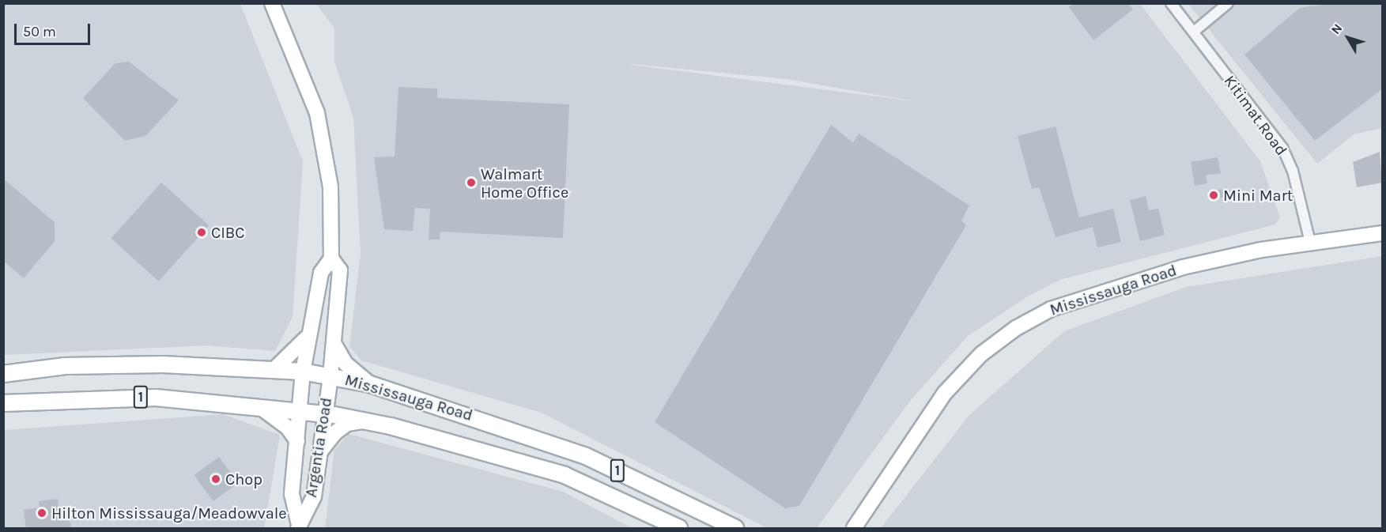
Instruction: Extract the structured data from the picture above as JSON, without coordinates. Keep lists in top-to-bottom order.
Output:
{
  "streets": {
    "main road": ["Mississauga Road", "1"],
    "street": ["Kitimat Road", "Argentia Road"]
  },
  "crossings": [
    ["Kitimat Road", "Mississauga Road"],
    ["Mississauga Road", "Argentia Road"]
  ],
  "places": [
    "Walmart Home Office",
    "Mini Mart",
    "CIBC",
    "Chop",
    "Hilton Mississauga/Meadowvale"
  ],
  "scale_bar": "50 m",
  "north": "top left"
}
